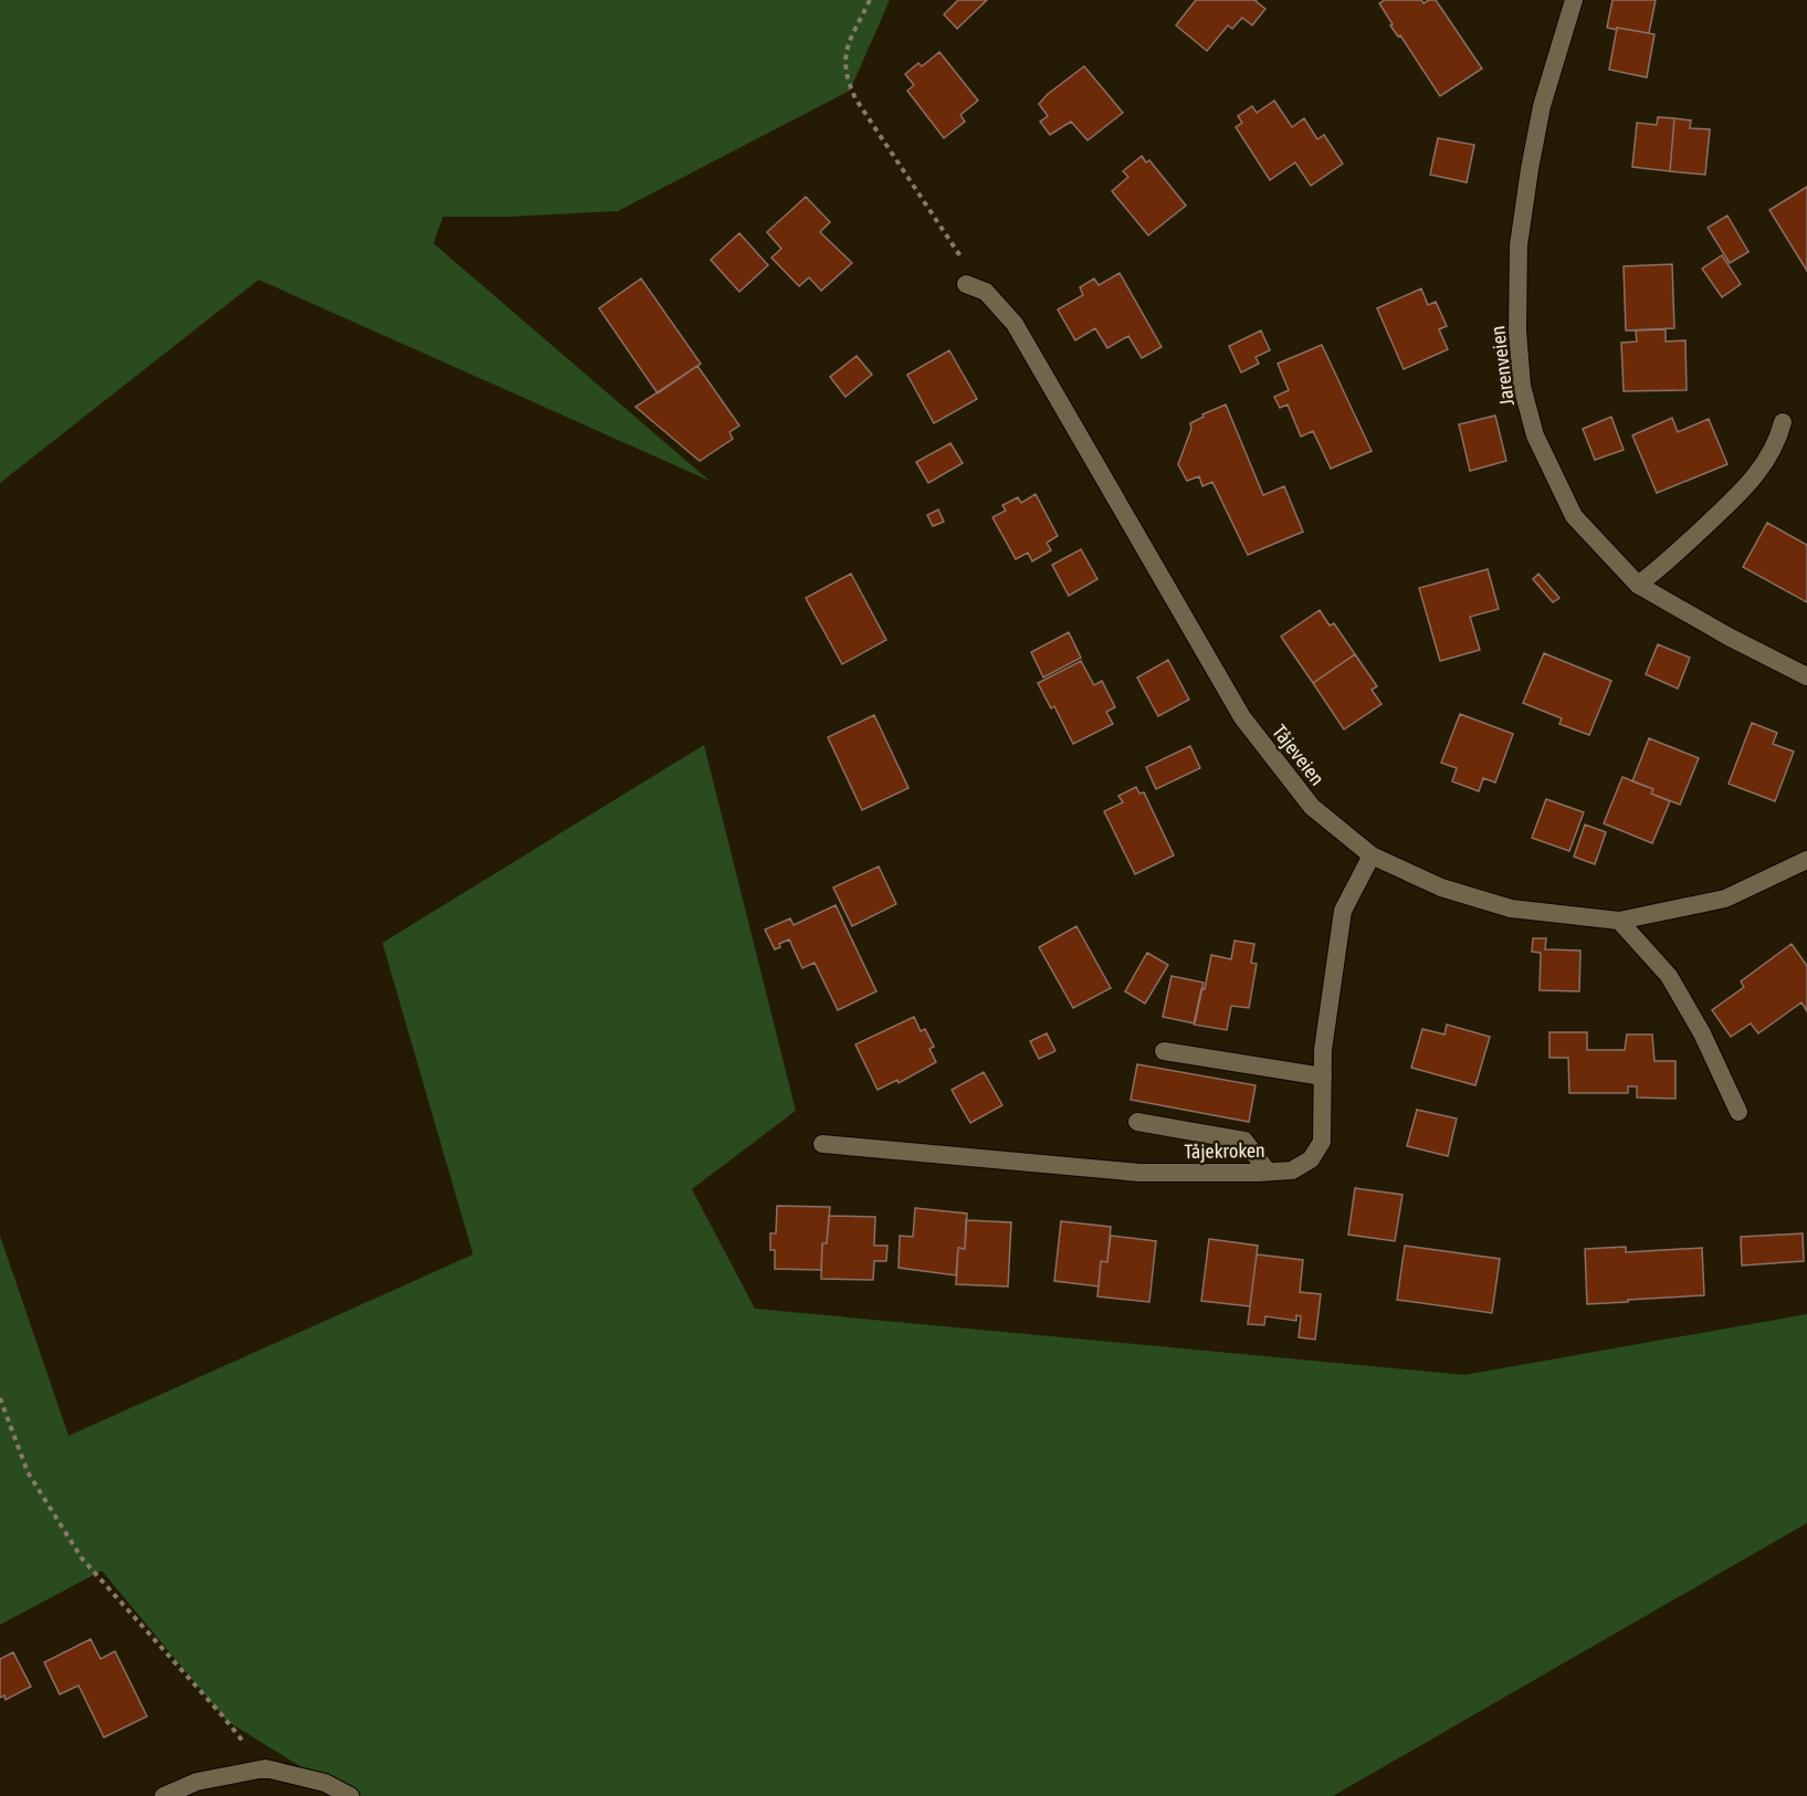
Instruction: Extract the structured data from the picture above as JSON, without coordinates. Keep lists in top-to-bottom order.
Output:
{
  "streets": {
    "street": ["Jarenveien", "Tåjeveien", "Tåjekroken"]
  },
  "crossings": [
    ["Tåjeveien", "Tåjekroken"]
  ]
}
